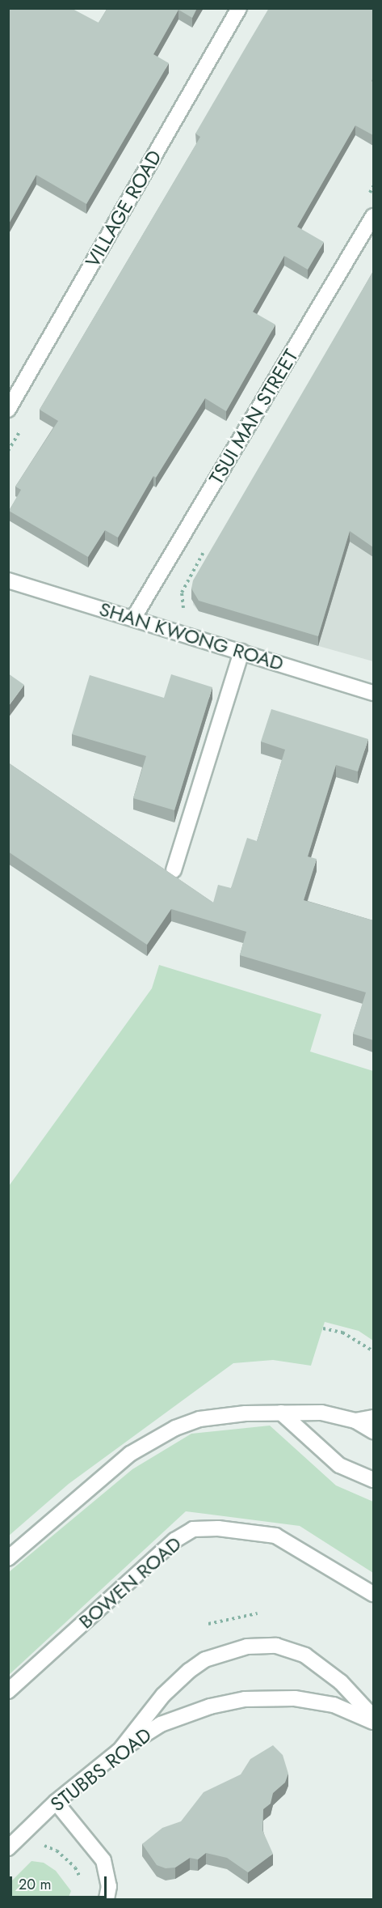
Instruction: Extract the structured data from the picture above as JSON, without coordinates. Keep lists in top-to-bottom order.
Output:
{
  "streets": {
    "street": [
      "VILLAGE ROAD",
      "TSUI MAN STREET",
      "SHAN KWONG ROAD",
      "BOWEN ROAD",
      "STUBBS ROAD"
    ]
  },
  "crossings": [
    ["TSUI MAN STREET", "SHAN KWONG ROAD"]
  ],
  "scale_bar": "20 m"
}
